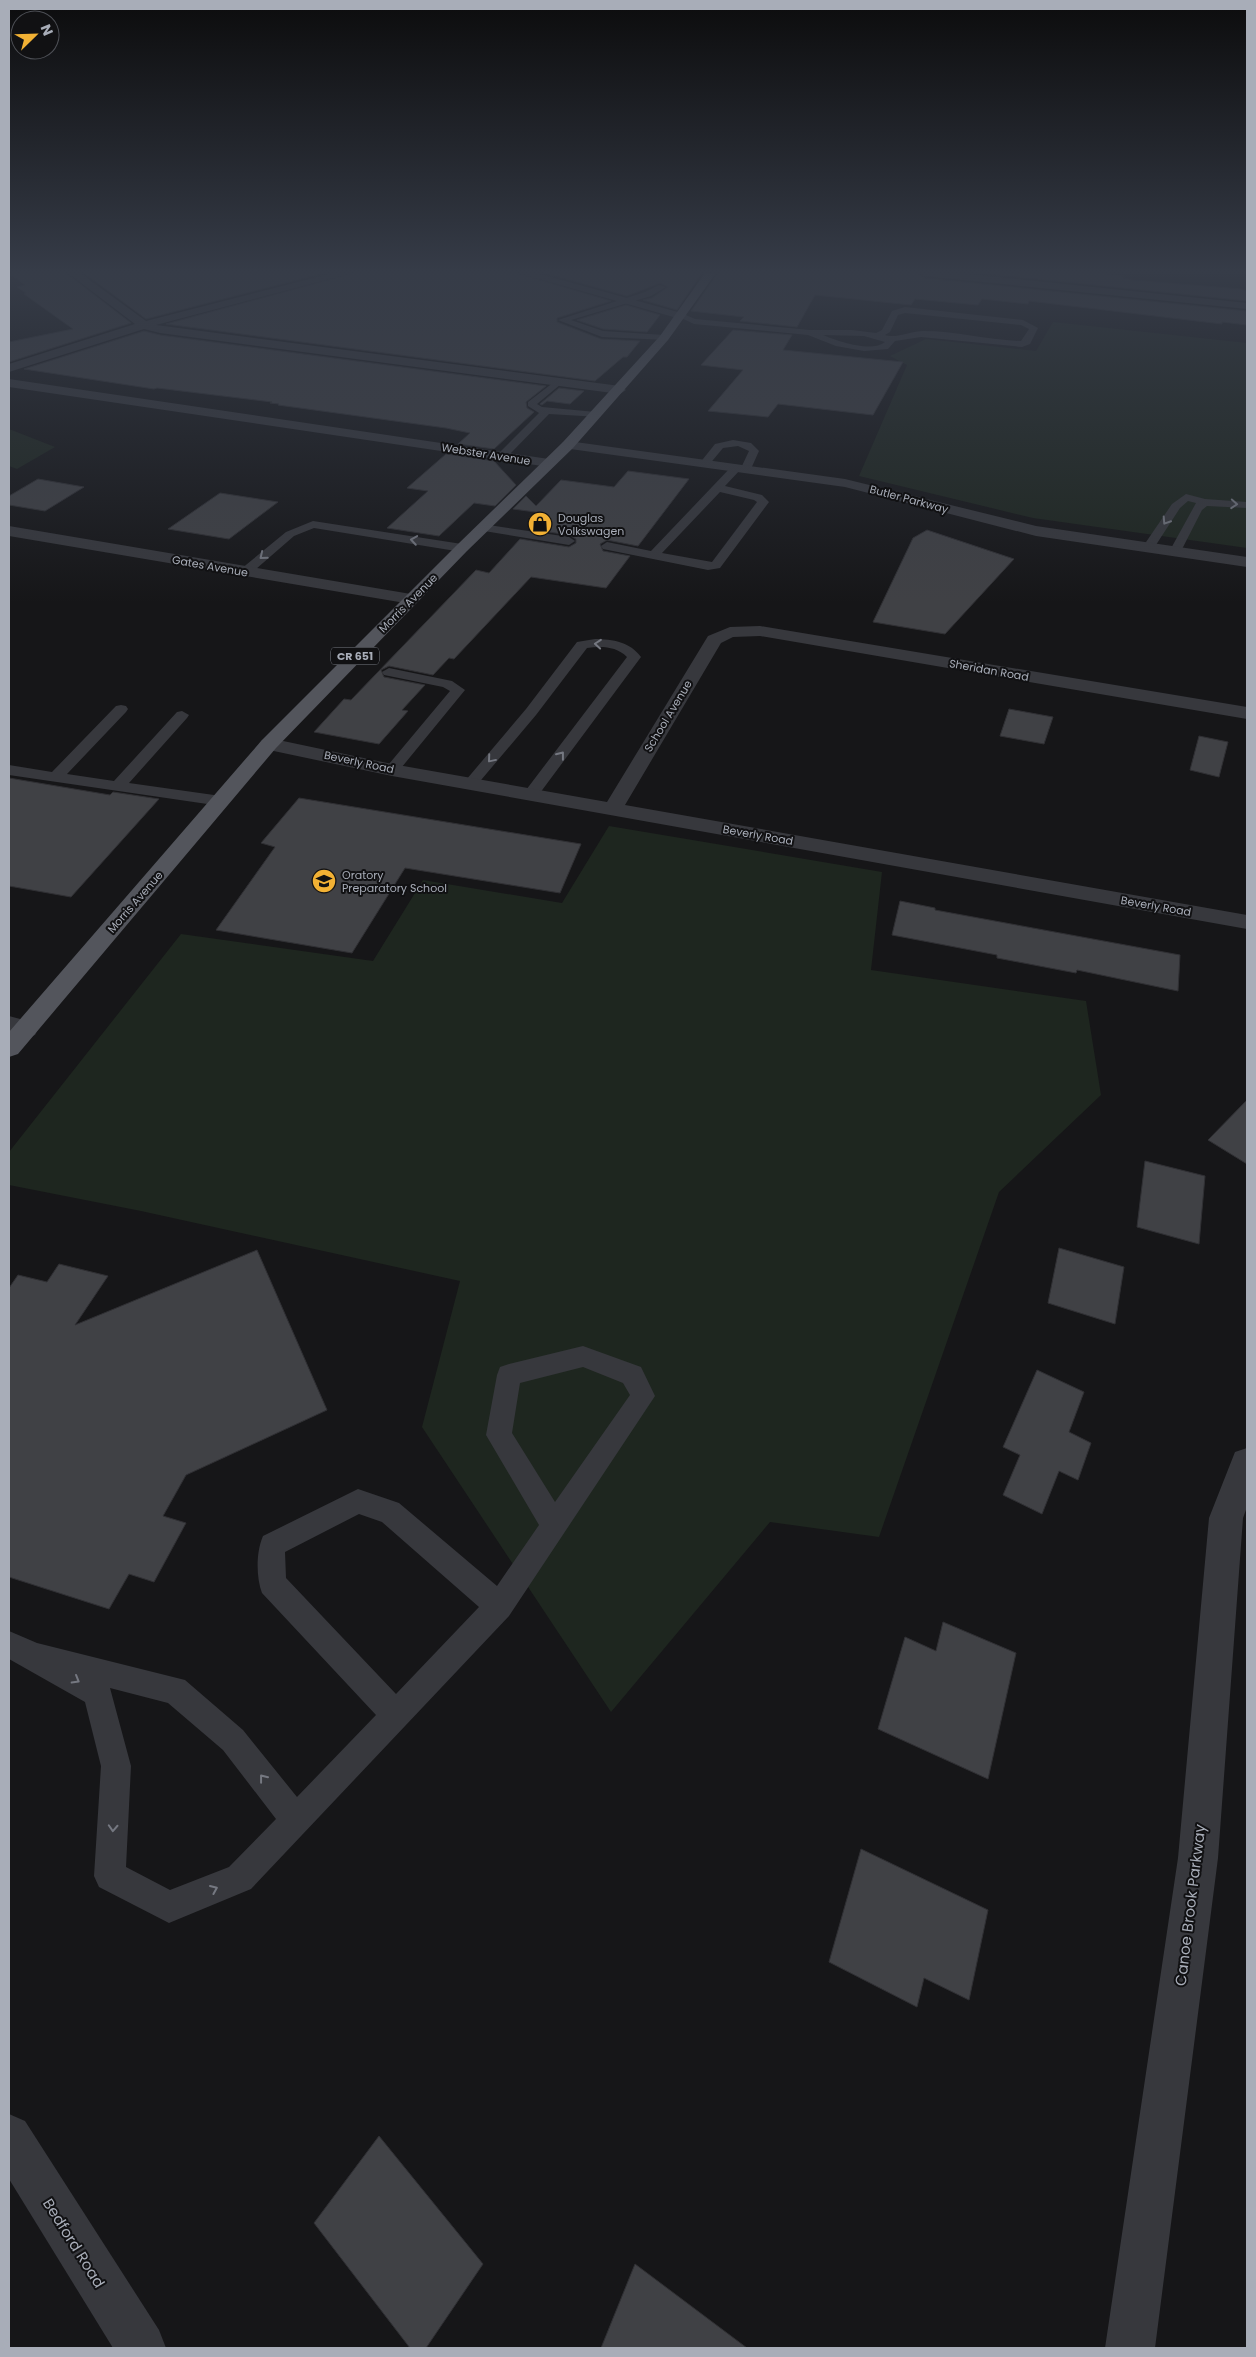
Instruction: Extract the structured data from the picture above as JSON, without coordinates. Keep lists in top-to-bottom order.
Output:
{
  "streets": {
    "main road": ["Morris Avenue", "CR 651"],
    "street": [
      "Webster Avenue",
      "Butler Parkway",
      "Gates Avenue",
      "Sheridan Road",
      "School Avenue",
      "Beverly Road",
      "Canoe Brook Parkway",
      "Bedford Road"
    ]
  },
  "crossings": [
    ["Webster Avenue", "Morris Avenue"],
    ["Butler Parkway", "Morris Avenue"],
    ["Gates Avenue", "Morris Avenue"],
    ["Morris Avenue", "Beverly Road"],
    ["Sheridan Road", "School Avenue"],
    ["School Avenue", "Beverly Road"]
  ],
  "places": {
    "shop": ["Douglas Volkswagen"],
    "school or university": ["Oratory Preparatory School"]
  },
  "north": "top right"
}
